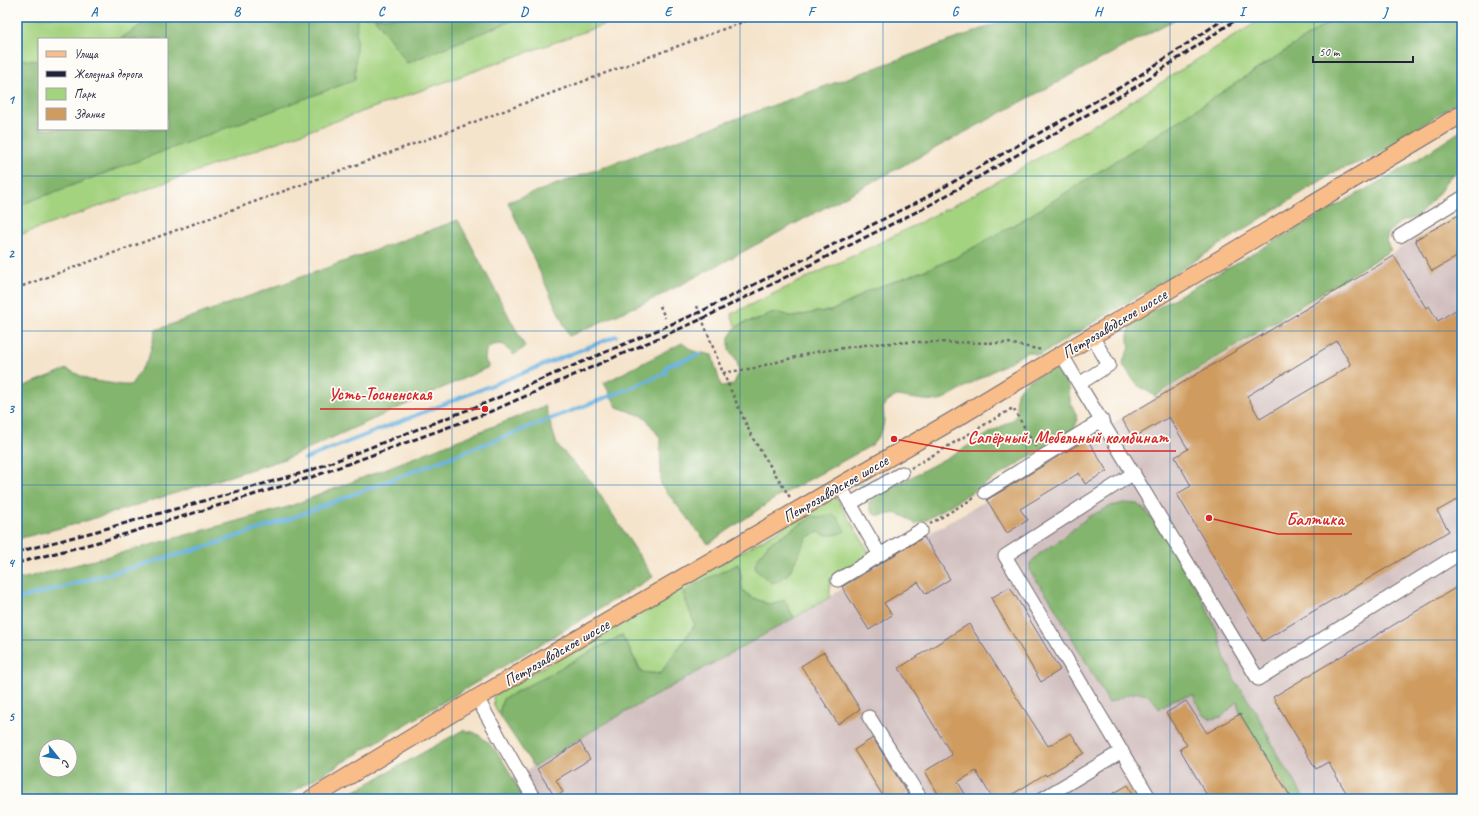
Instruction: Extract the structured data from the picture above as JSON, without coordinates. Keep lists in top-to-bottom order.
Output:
{
  "streets": {
    "main road": ["Петрозаводское шоссе"]
  },
  "places": ["Усть-Тосненская", "Сапёрный, Мебельный комбинат", "Балтика"],
  "legend": [
    "Улица",
    "Железная дорога",
    "Парк",
    "Здание"
  ],
  "scale_bar": "50 m",
  "north": "bottom right",
  "grid": {
    "columns": [
      "A",
      "B",
      "C",
      "D",
      "E",
      "F",
      "G",
      "H",
      "I",
      "J"
    ],
    "rows": [
      "1",
      "2",
      "3",
      "4",
      "5"
    ]
  }
}
